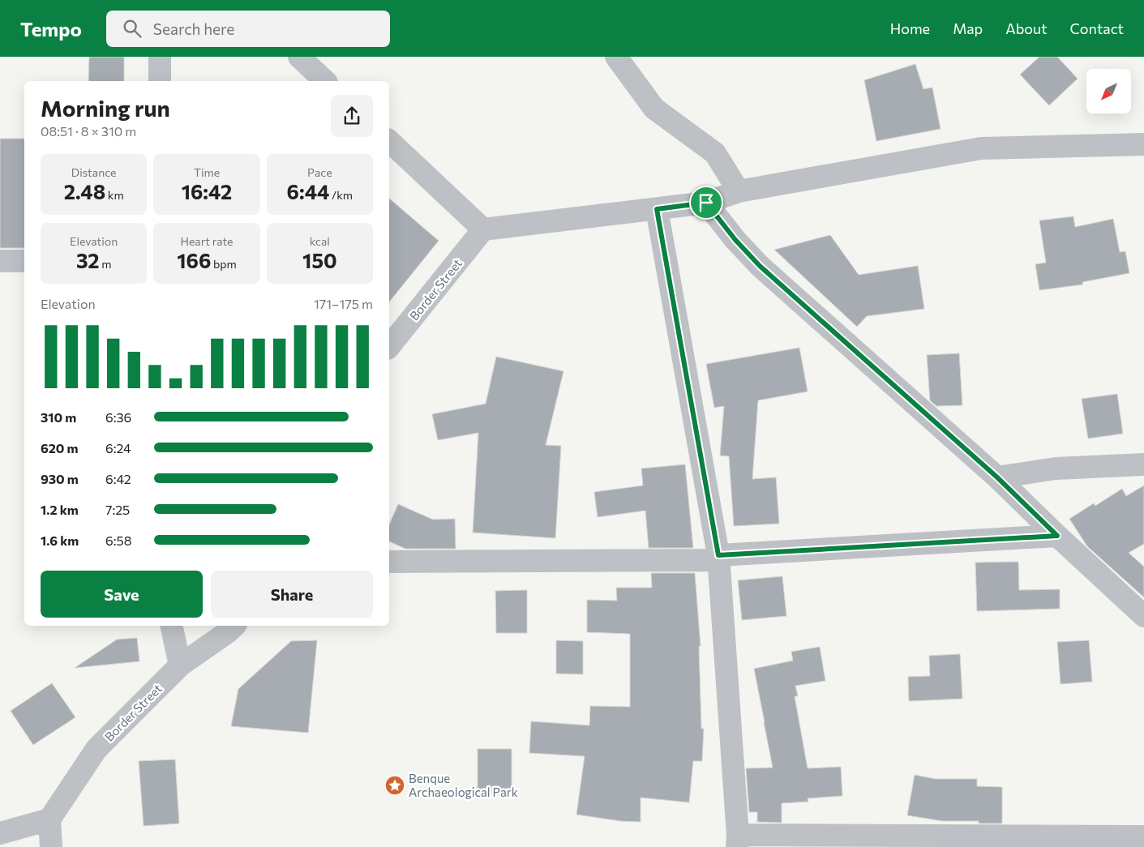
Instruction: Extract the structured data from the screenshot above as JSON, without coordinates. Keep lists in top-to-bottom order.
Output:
{
  "streets": {
    "street": ["Border Street"]
  },
  "places": {
    "place": ["Benque Archaeological Park"]
  },
  "north": "bottom left",
  "page": {
    "header": "Tempo",
    "search": "Search here",
    "nav": [
      "Home",
      "Map",
      "About",
      "Contact"
    ],
    "heading": ["Morning run", "08:51 · 8 × 310 m"],
    "stats": [
      ["Distance", "2.48 km"],
      ["Time", "16:42"],
      ["Pace", "6:44 /km"],
      ["Elevation", "32 m"],
      ["Heart rate", "166 bpm"],
      ["kcal", "150"]
    ],
    "chart": ["Elevation", "171–175 m"],
    "list": [
      {
        "name": "310 m",
        "note": "6:36"
      },
      {
        "name": "620 m",
        "note": "6:24"
      },
      {
        "name": "930 m",
        "note": "6:42"
      },
      {
        "name": "1.2 km",
        "note": "7:25"
      },
      {
        "name": "1.6 km",
        "note": "6:58"
      }
    ],
    "buttons": ["Save", "Share"]
  }
}
